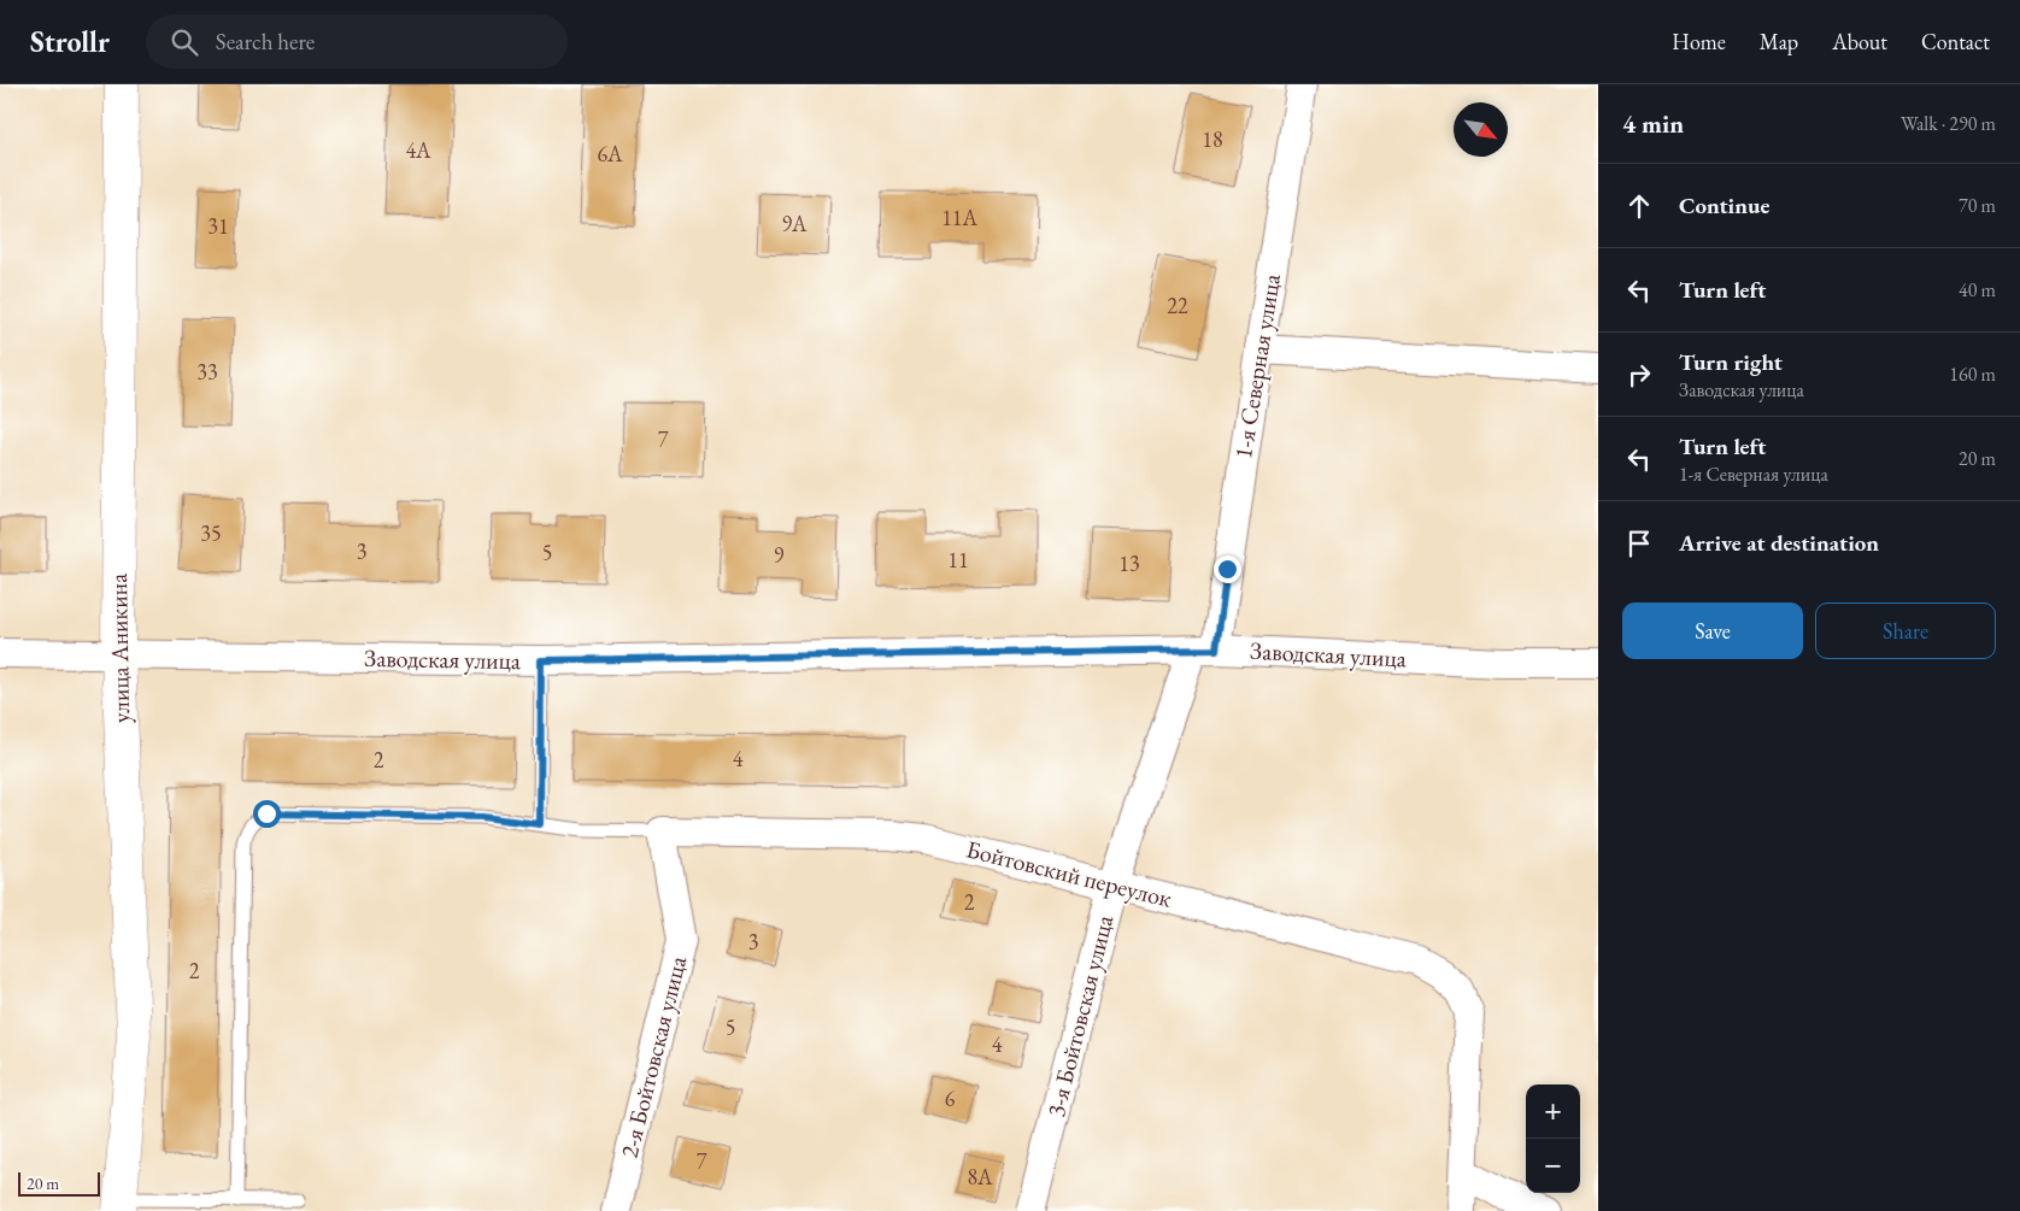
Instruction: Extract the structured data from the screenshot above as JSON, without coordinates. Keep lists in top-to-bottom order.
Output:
{
  "streets": {
    "street": [
      "1-я Северная улица",
      "улица Аникина",
      "Заводская улица",
      "Бойтовский переулок",
      "3-я Бойтовская улица",
      "2-я Бойтовская улица"
    ]
  },
  "crossings": [
    ["1-я Северная улица", "Заводская улица"],
    ["1-я Северная улица", "3-я Бойтовская улица"],
    ["улица Аникина", "Заводская улица"],
    ["Заводская улица", "3-я Бойтовская улица"],
    ["Бойтовский переулок", "3-я Бойтовская улица"],
    ["Бойтовский переулок", "2-я Бойтовская улица"]
  ],
  "house_numbers": [
    "18",
    "4А",
    "6А",
    "11А",
    "9А",
    "31",
    "22",
    "33",
    "7",
    "35",
    "3",
    "5",
    "9",
    "11",
    "13",
    "4",
    "2",
    "2",
    "3",
    "2",
    "5",
    "4",
    "6",
    "7",
    "8А"
  ],
  "scale_bar": "20 m",
  "north": "bottom right",
  "page": {
    "header": "Strollr",
    "search": "Search here",
    "nav": [
      "Home",
      "Map",
      "About",
      "Contact"
    ],
    "heading": ["4 min", "Walk · 290 m"],
    "list": [
      ["Continue", "70 m"],
      ["Turn left", "40 m"],
      ["Turn right", "Заводская улица", "160 m"],
      ["Turn left", "1-я Северная улица", "20 m"],
      "Arrive at destination"
    ],
    "buttons": ["Save", "Share"],
    "map_buttons": ["+", "−"],
    "scale": "20 m"
  }
}
